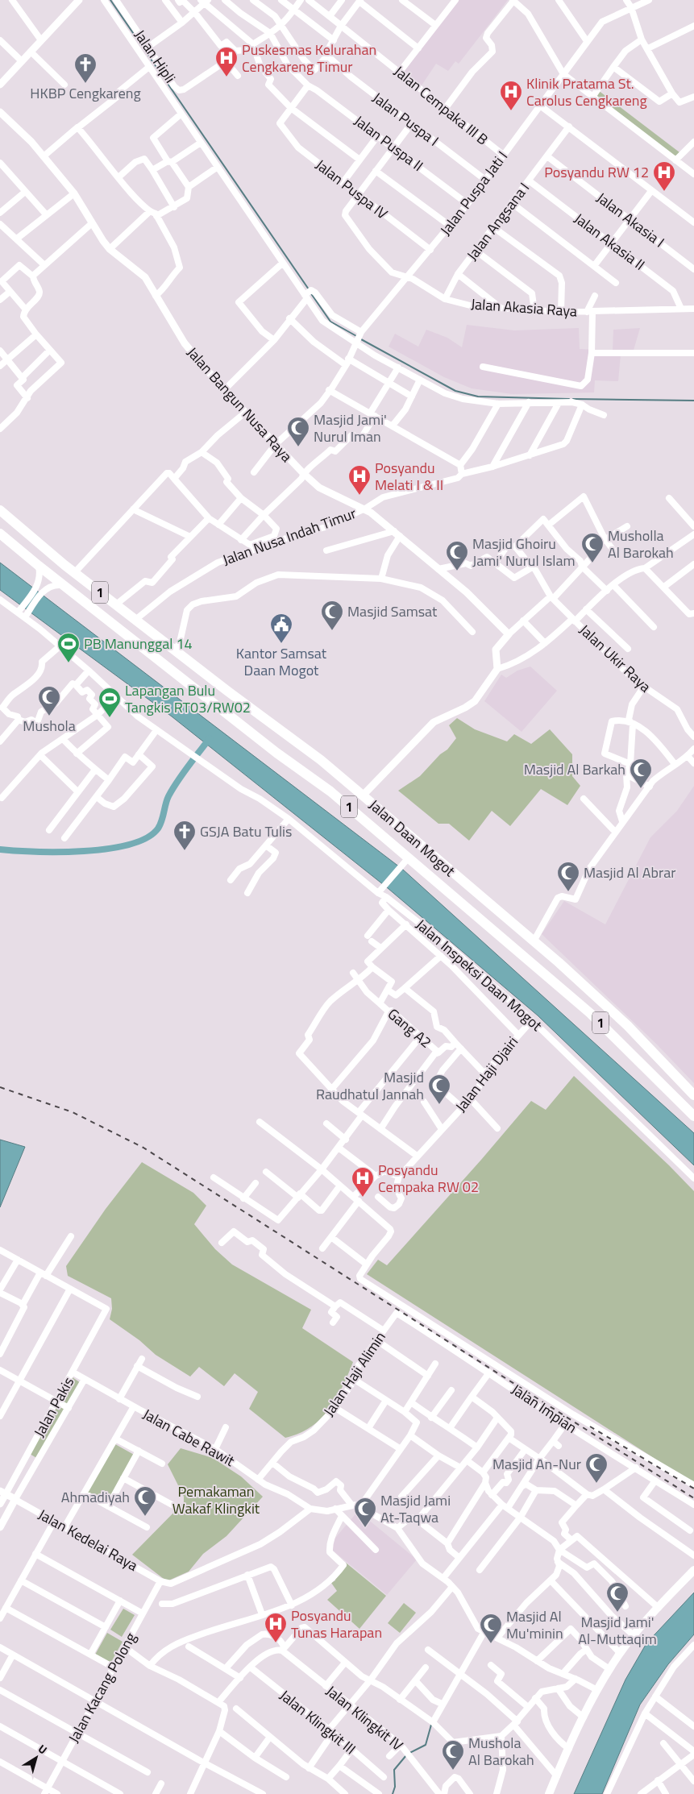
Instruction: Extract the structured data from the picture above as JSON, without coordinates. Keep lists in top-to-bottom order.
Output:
{
  "streets": {
    "highway": ["1", "Jalan Daan Mogot"],
    "street": [
      "Jalan Hipli",
      "Jalan Cempaka III B",
      "Jalan Puspa I",
      "Jalan Puspa II",
      "Jalan Puspa IV",
      "Jalan Puspa Jati I",
      "Jalan Akasia I",
      "Jalan Angsana I",
      "Jalan Akasia II",
      "Jalan Akasia Raya",
      "Jalan Bangun Nusa Raya",
      "Jalan Nusa Indah Timur",
      "Jalan Ukir Raya",
      "Jalan Inspeksi Daan Mogot",
      "Gang A2",
      "Jalan Haji Djairi",
      "Jalan Haji Alimin",
      "Jalan Pakis",
      "Jalan Impian",
      "Jalan Cabe Rawit",
      "Jalan Kedelai Raya",
      "Jalan Kacang Polong",
      "Jalan Klingkit IV",
      "Jalan Klingkit III"
    ]
  },
  "crossings": [
    ["Jalan Cempaka III B", "Jalan Puspa Jati I"],
    ["Jalan Puspa I", "Jalan Puspa Jati I"],
    ["Jalan Puspa II", "Jalan Puspa Jati I"],
    ["Jalan Puspa IV", "Jalan Puspa Jati I"],
    ["Jalan Puspa IV", "Jalan Akasia Raya"],
    ["Jalan Puspa Jati I", "Jalan Akasia Raya"],
    ["Jalan Puspa Jati I", "Jalan Bangun Nusa Raya"],
    ["Jalan Akasia I", "Jalan Angsana I"],
    ["Jalan Angsana I", "Jalan Akasia II"],
    ["Jalan Angsana I", "Jalan Akasia Raya"],
    ["Jalan Akasia II", "Jalan Akasia Raya"],
    ["Jalan Bangun Nusa Raya", "Jalan Nusa Indah Timur"],
    ["Jalan Nusa Indah Timur", "Jalan Daan Mogot"],
    ["Jalan Inspeksi Daan Mogot", "Jalan Haji Djairi"],
    ["Gang A2", "Jalan Haji Djairi"],
    ["Jalan Haji Alimin", "Jalan Impian"],
    ["Jalan Haji Alimin", "Jalan Cabe Rawit"],
    ["Jalan Pakis", "Jalan Cabe Rawit"],
    ["Jalan Pakis", "Jalan Kedelai Raya"],
    ["Jalan Cabe Rawit", "Jalan Kedelai Raya"],
    ["Jalan Kedelai Raya", "Jalan Kacang Polong"]
  ],
  "parks": ["Pemakaman Wakaf Klingkit"],
  "places": {
    "hospital": [
      "Puskesmas Kelurahan Cengkareng Timur",
      "Klinik Pratama St. Carolus Cengkareng",
      "Posyandu RW 12",
      "Posyandu Melati I & II",
      "Posyandu Cempaka RW 02",
      "Posyandu Tunas Harapan"
    ],
    "church": ["HKBP Cengkareng", "GSJA Batu Tulis"],
    "mosque": [
      "Masjid Jami' Nurul Iman",
      "Musholla Al Barokah",
      "Masjid Ghoiru Jami' Nurul Islam",
      "Masjid Samsat",
      "Mushola",
      "Masjid Al Barkah",
      "Masjid Al Abrar",
      "Masjid Raudhatul Jannah",
      "Masjid An-Nur",
      "Ahmadiyah",
      "Masjid Jami At-Taqwa",
      "Masjid Jami' Al-Muttaqim",
      "Masjid Al Mu'minin",
      "Mushola Al Barokah"
    ],
    "public building": ["Kantor Samsat Daan Mogot"],
    "sports": ["PB Manunggal 14", "Lapangan Bulu Tangkis RT03/RW02"]
  },
  "north": "top right"
}
